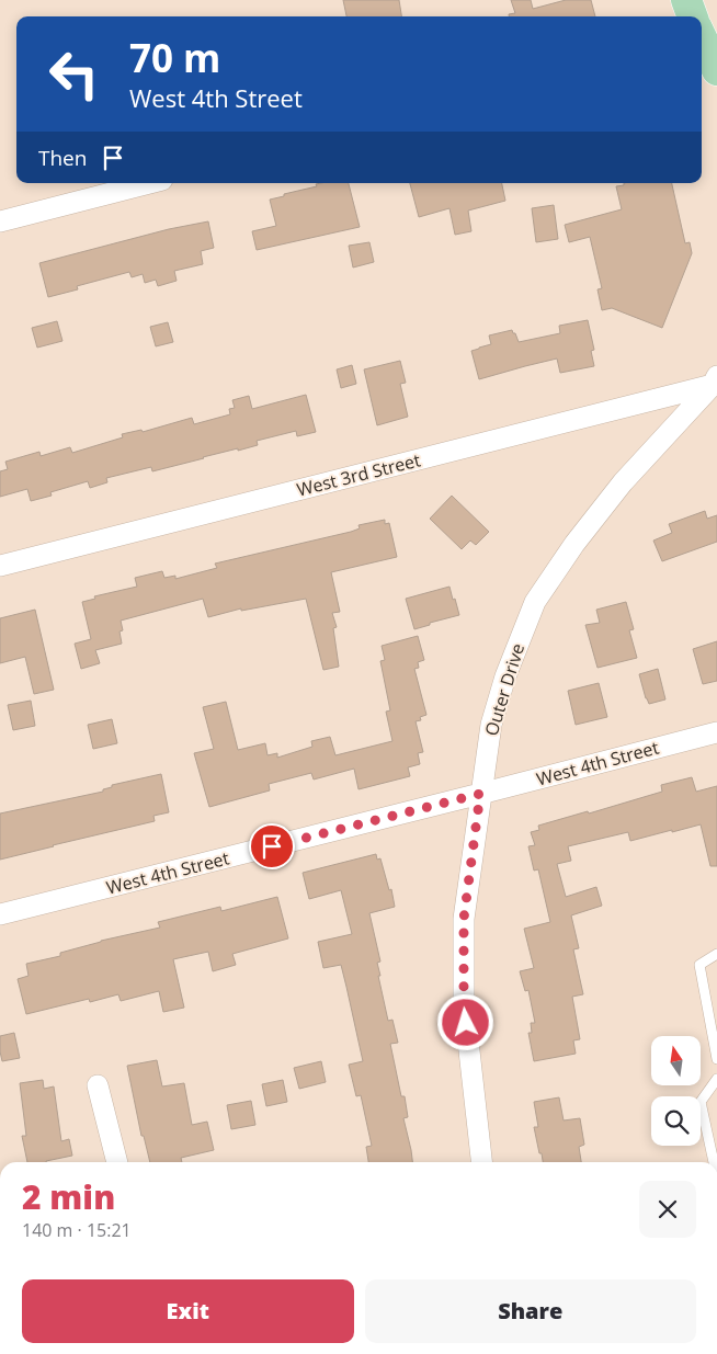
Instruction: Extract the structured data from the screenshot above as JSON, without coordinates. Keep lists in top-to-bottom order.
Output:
{
  "streets": {
    "street": ["West 3rd Street", "Outer Drive", "West 4th Street"]
  },
  "crossings": [
    ["West 3rd Street", "Outer Drive"],
    ["Outer Drive", "West 4th Street"]
  ],
  "north": "top",
  "page": {
    "turn": ["70 m", "West 4th Street"],
    "then": "Then",
    "heading": ["2 min", "140 m · 15:21"],
    "buttons": ["Exit", "Share"]
  }
}
